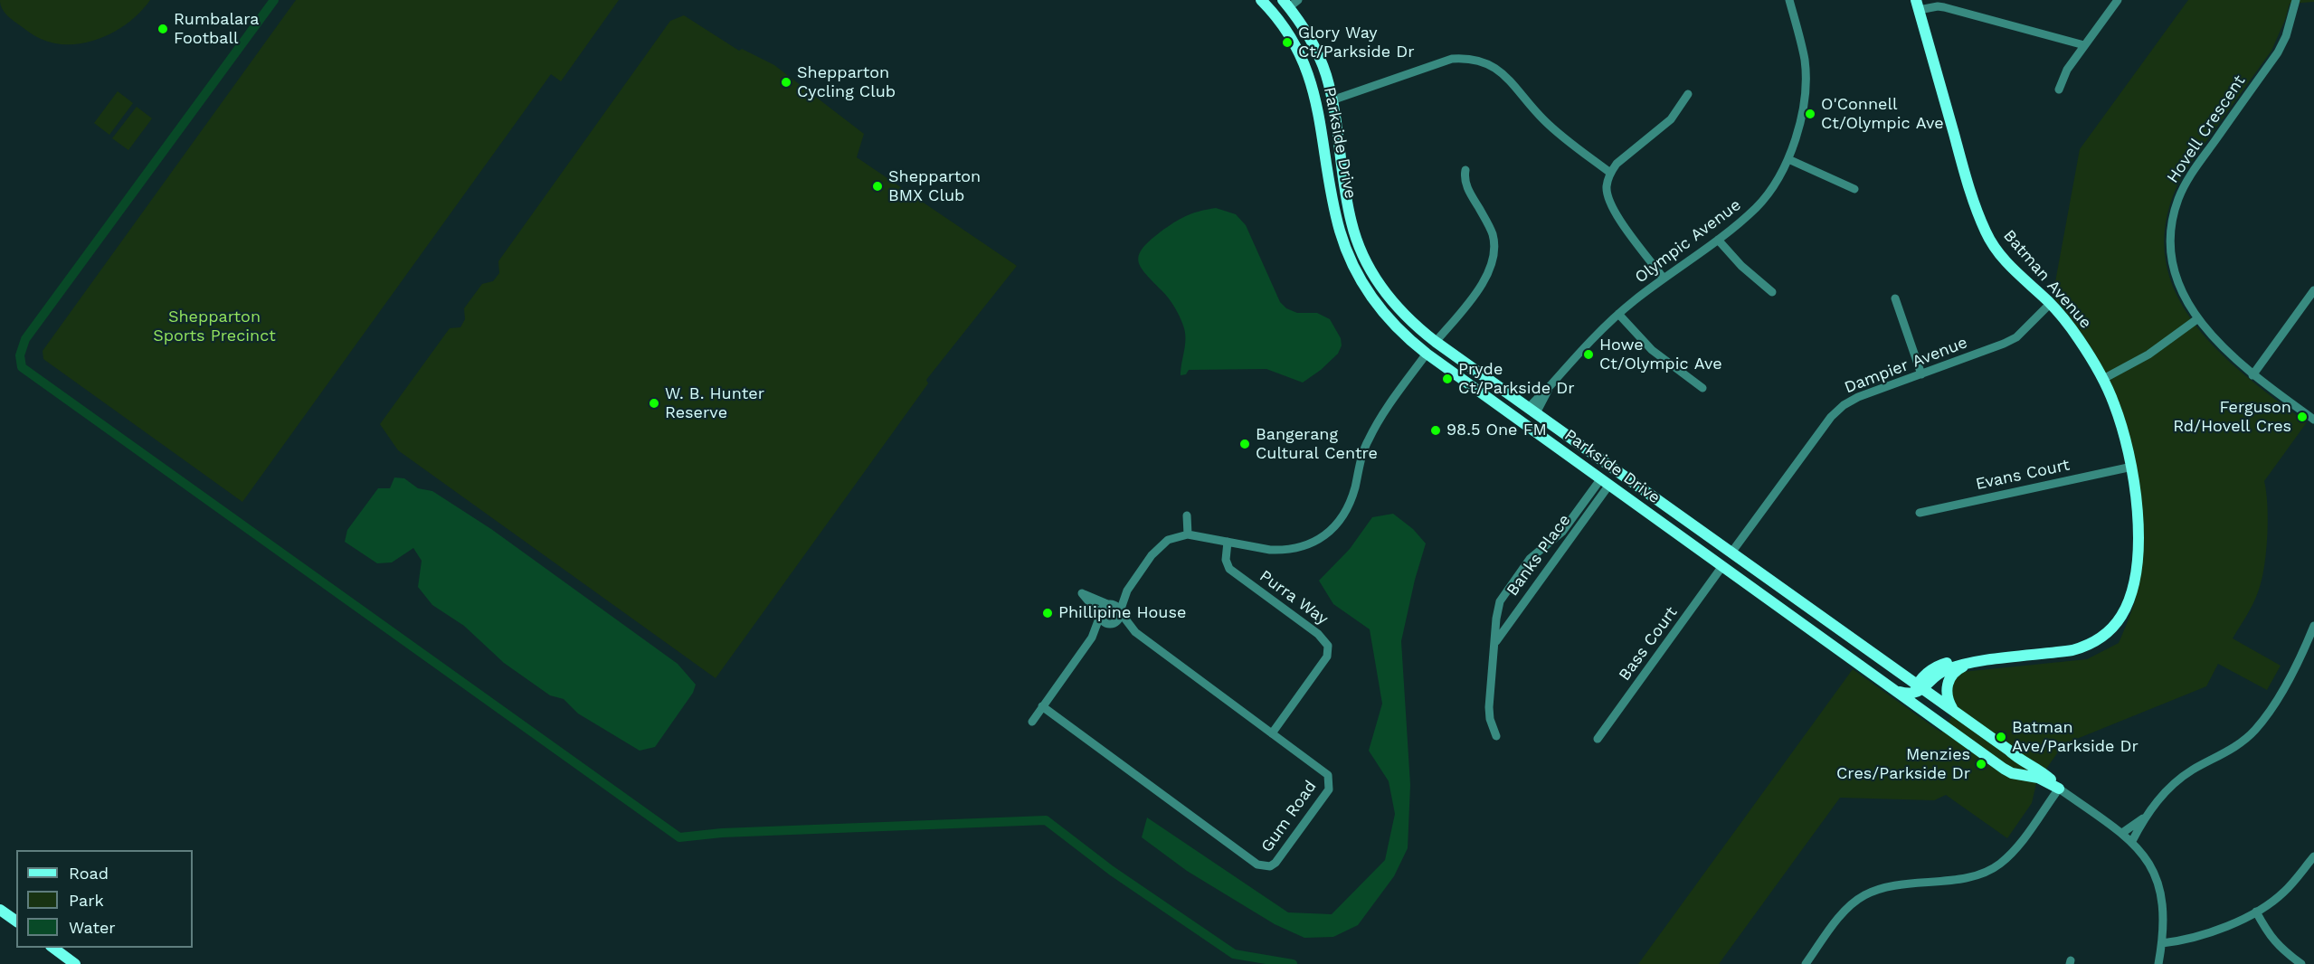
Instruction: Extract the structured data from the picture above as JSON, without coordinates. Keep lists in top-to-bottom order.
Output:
{
  "streets": {
    "street": [
      "Hovell Crescent",
      "Parkside Drive",
      "Olympic Avenue",
      "Batman Avenue",
      "Dampier Avenue",
      "Evans Court",
      "Banks Place",
      "Purra Way",
      "Bass Court",
      "Gum Road"
    ]
  },
  "crossings": [
    ["Parkside Drive", "Olympic Avenue"],
    ["Parkside Drive", "Batman Avenue"],
    ["Parkside Drive", "Dampier Avenue"],
    ["Parkside Drive", "Banks Place"],
    ["Parkside Drive", "Bass Court"],
    ["Batman Avenue", "Dampier Avenue"],
    ["Batman Avenue", "Evans Court"],
    ["Purra Way", "Gum Road"]
  ],
  "parks": ["Shepparton Sports Precinct"],
  "places": [
    "Rumbalara Football",
    "Glory Way Ct/Parkside Dr",
    "Shepparton Cycling Club",
    "O'Connell Ct/Olympic Ave",
    "Shepparton BMX Club",
    "Howe Ct/Olympic Ave",
    "Pryde Ct/Parkside Dr",
    "W. B. Hunter Reserve",
    "Ferguson Rd/Hovell Cres",
    "98.5 One FM",
    "Bangerang Cultural Centre",
    "Phillipine House",
    "Batman Ave/Parkside Dr",
    "Menzies Cres/Parkside Dr"
  ],
  "legend": ["Road", "Park", "Water"]
}
